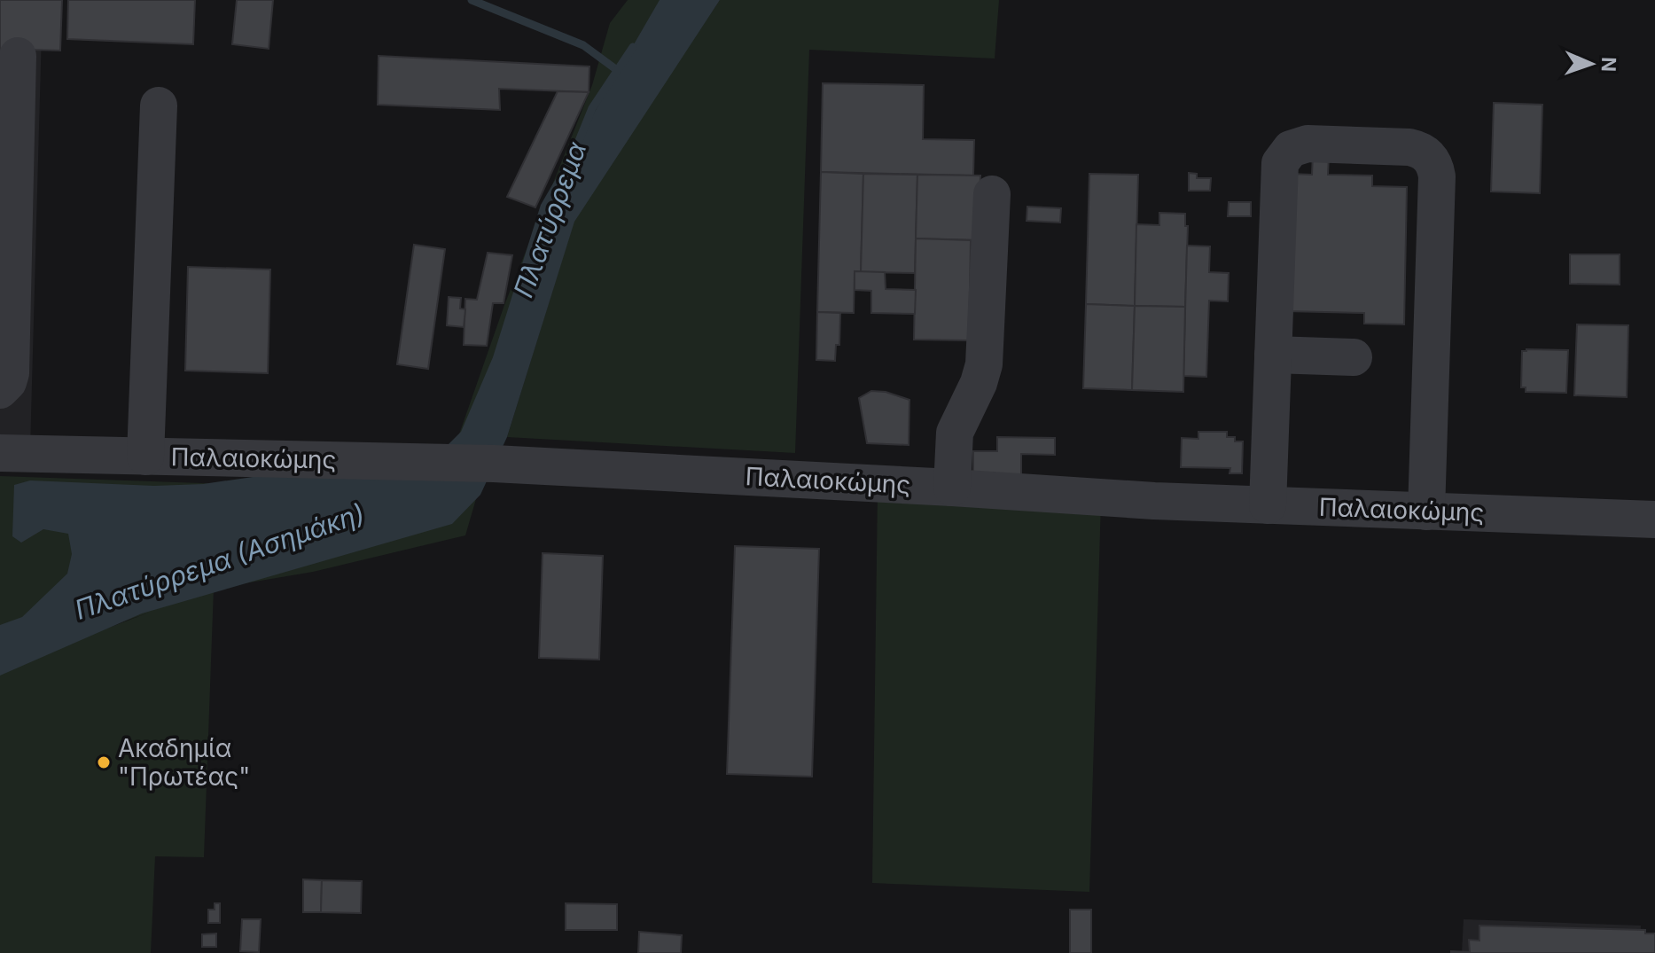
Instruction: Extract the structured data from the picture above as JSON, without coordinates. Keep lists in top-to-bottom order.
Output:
{
  "streets": {
    "street": ["Παλαιοκώμης"]
  },
  "water": ["Πλατύρρεμα", "Πλατύρρεμα (Ασημάκη)"],
  "places": ["Ακαδημία \"Πρωτέας\""],
  "north": "right"
}
